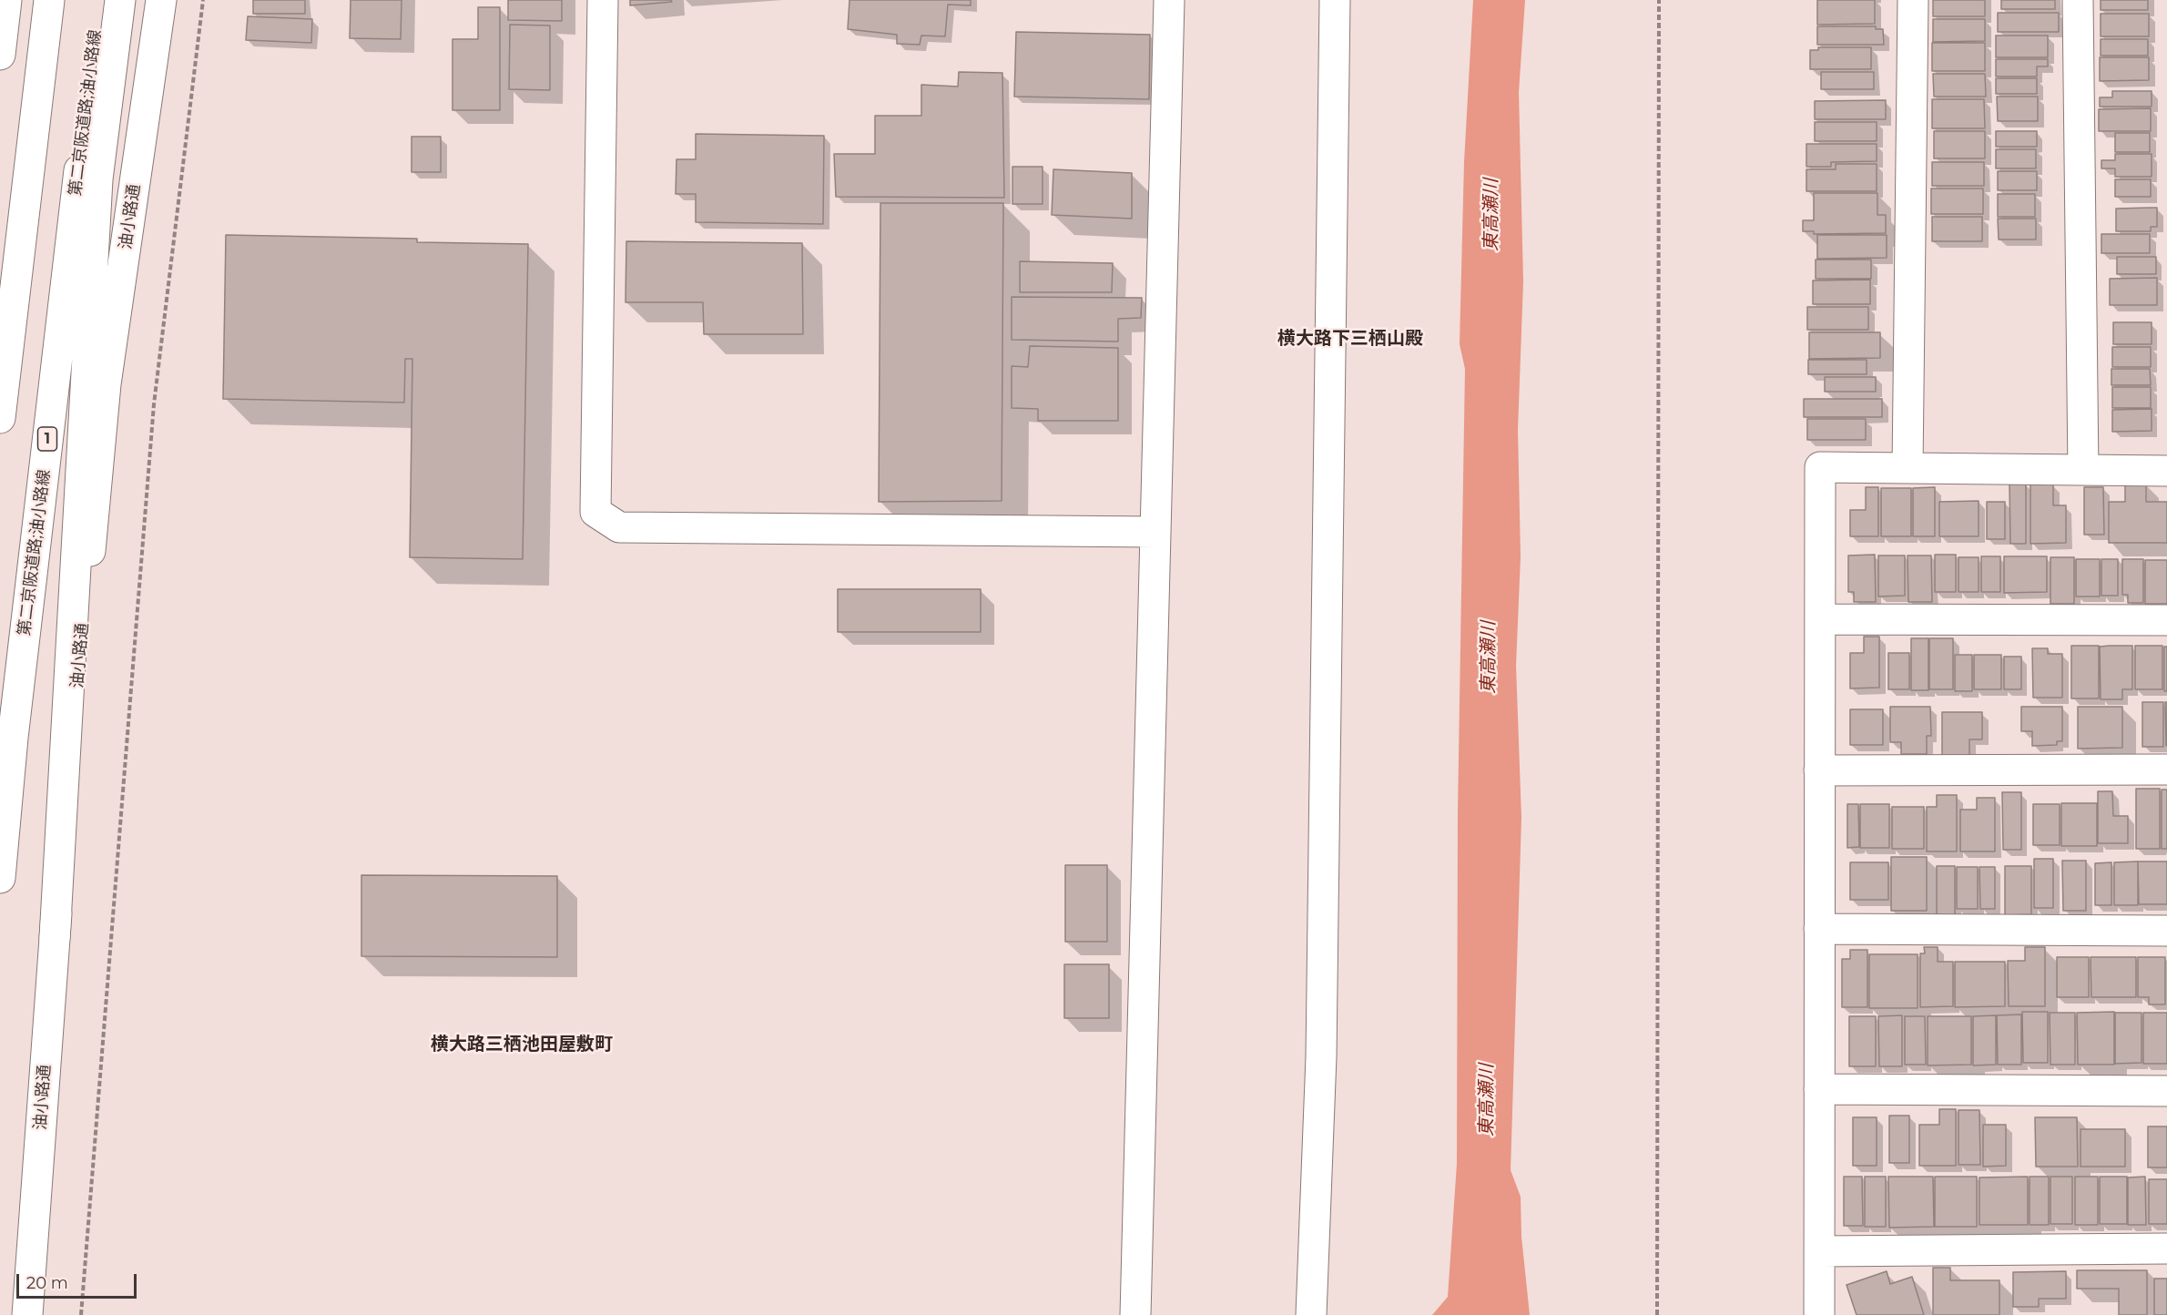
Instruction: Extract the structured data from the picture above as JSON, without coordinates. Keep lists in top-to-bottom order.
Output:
{
  "streets": {
    "main road": ["第二京阪道路;油小路線", "油小路通", "1"]
  },
  "districts": ["横大路下三栖山殿", "横大路三栖池田屋敷町"],
  "water": ["東高瀬川"],
  "scale_bar": "20 m"
}
